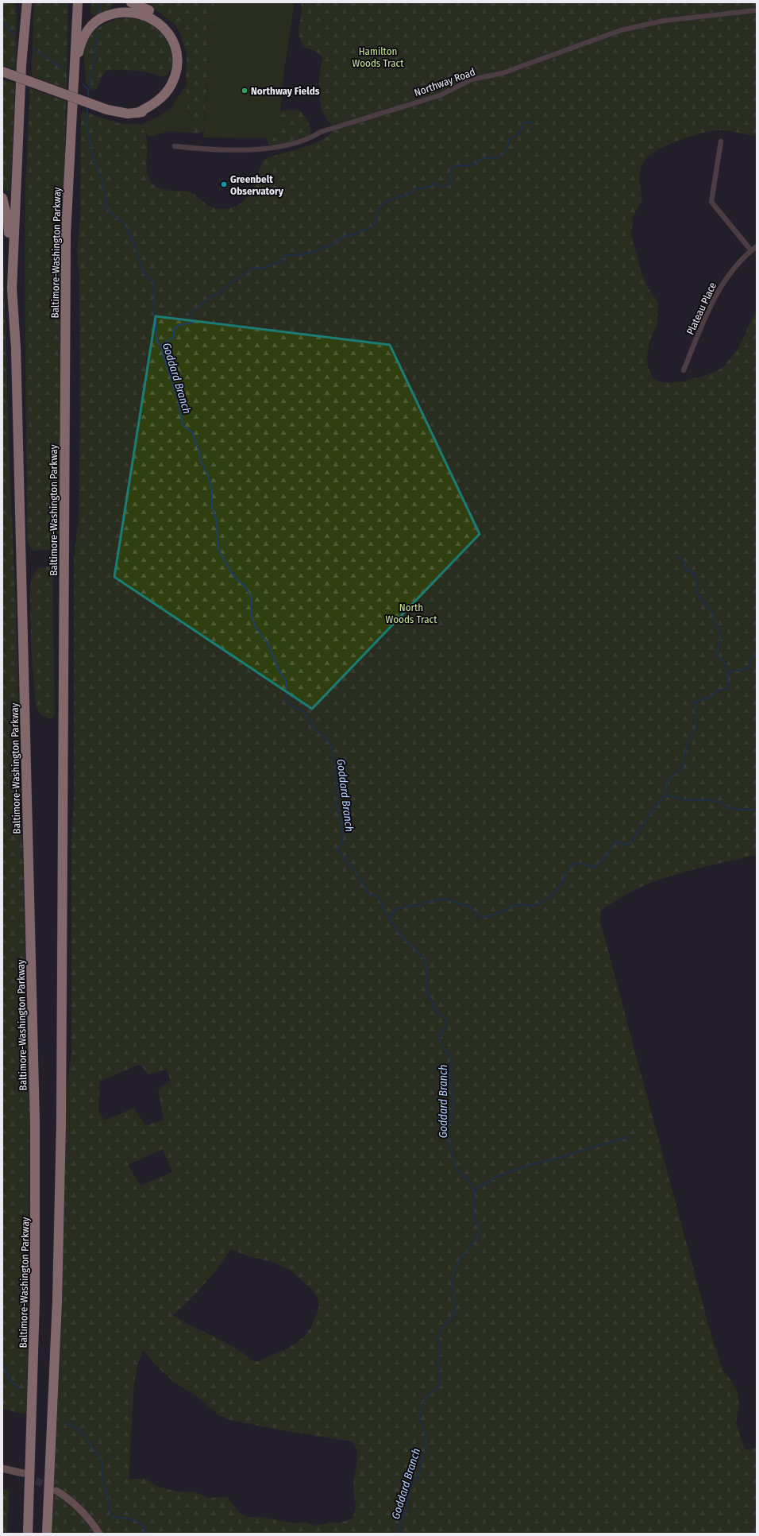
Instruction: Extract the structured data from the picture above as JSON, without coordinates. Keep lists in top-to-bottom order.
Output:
{
  "streets": {
    "highway": ["Baltimore-Washington Parkway"],
    "street": ["Northway Road", "Plateau Place"]
  },
  "water": ["Goddard Branch"],
  "parks": ["Hamilton Woods Tract", "North Woods Tract"],
  "places": ["Northway Fields", "Greenbelt Observatory"]
}
